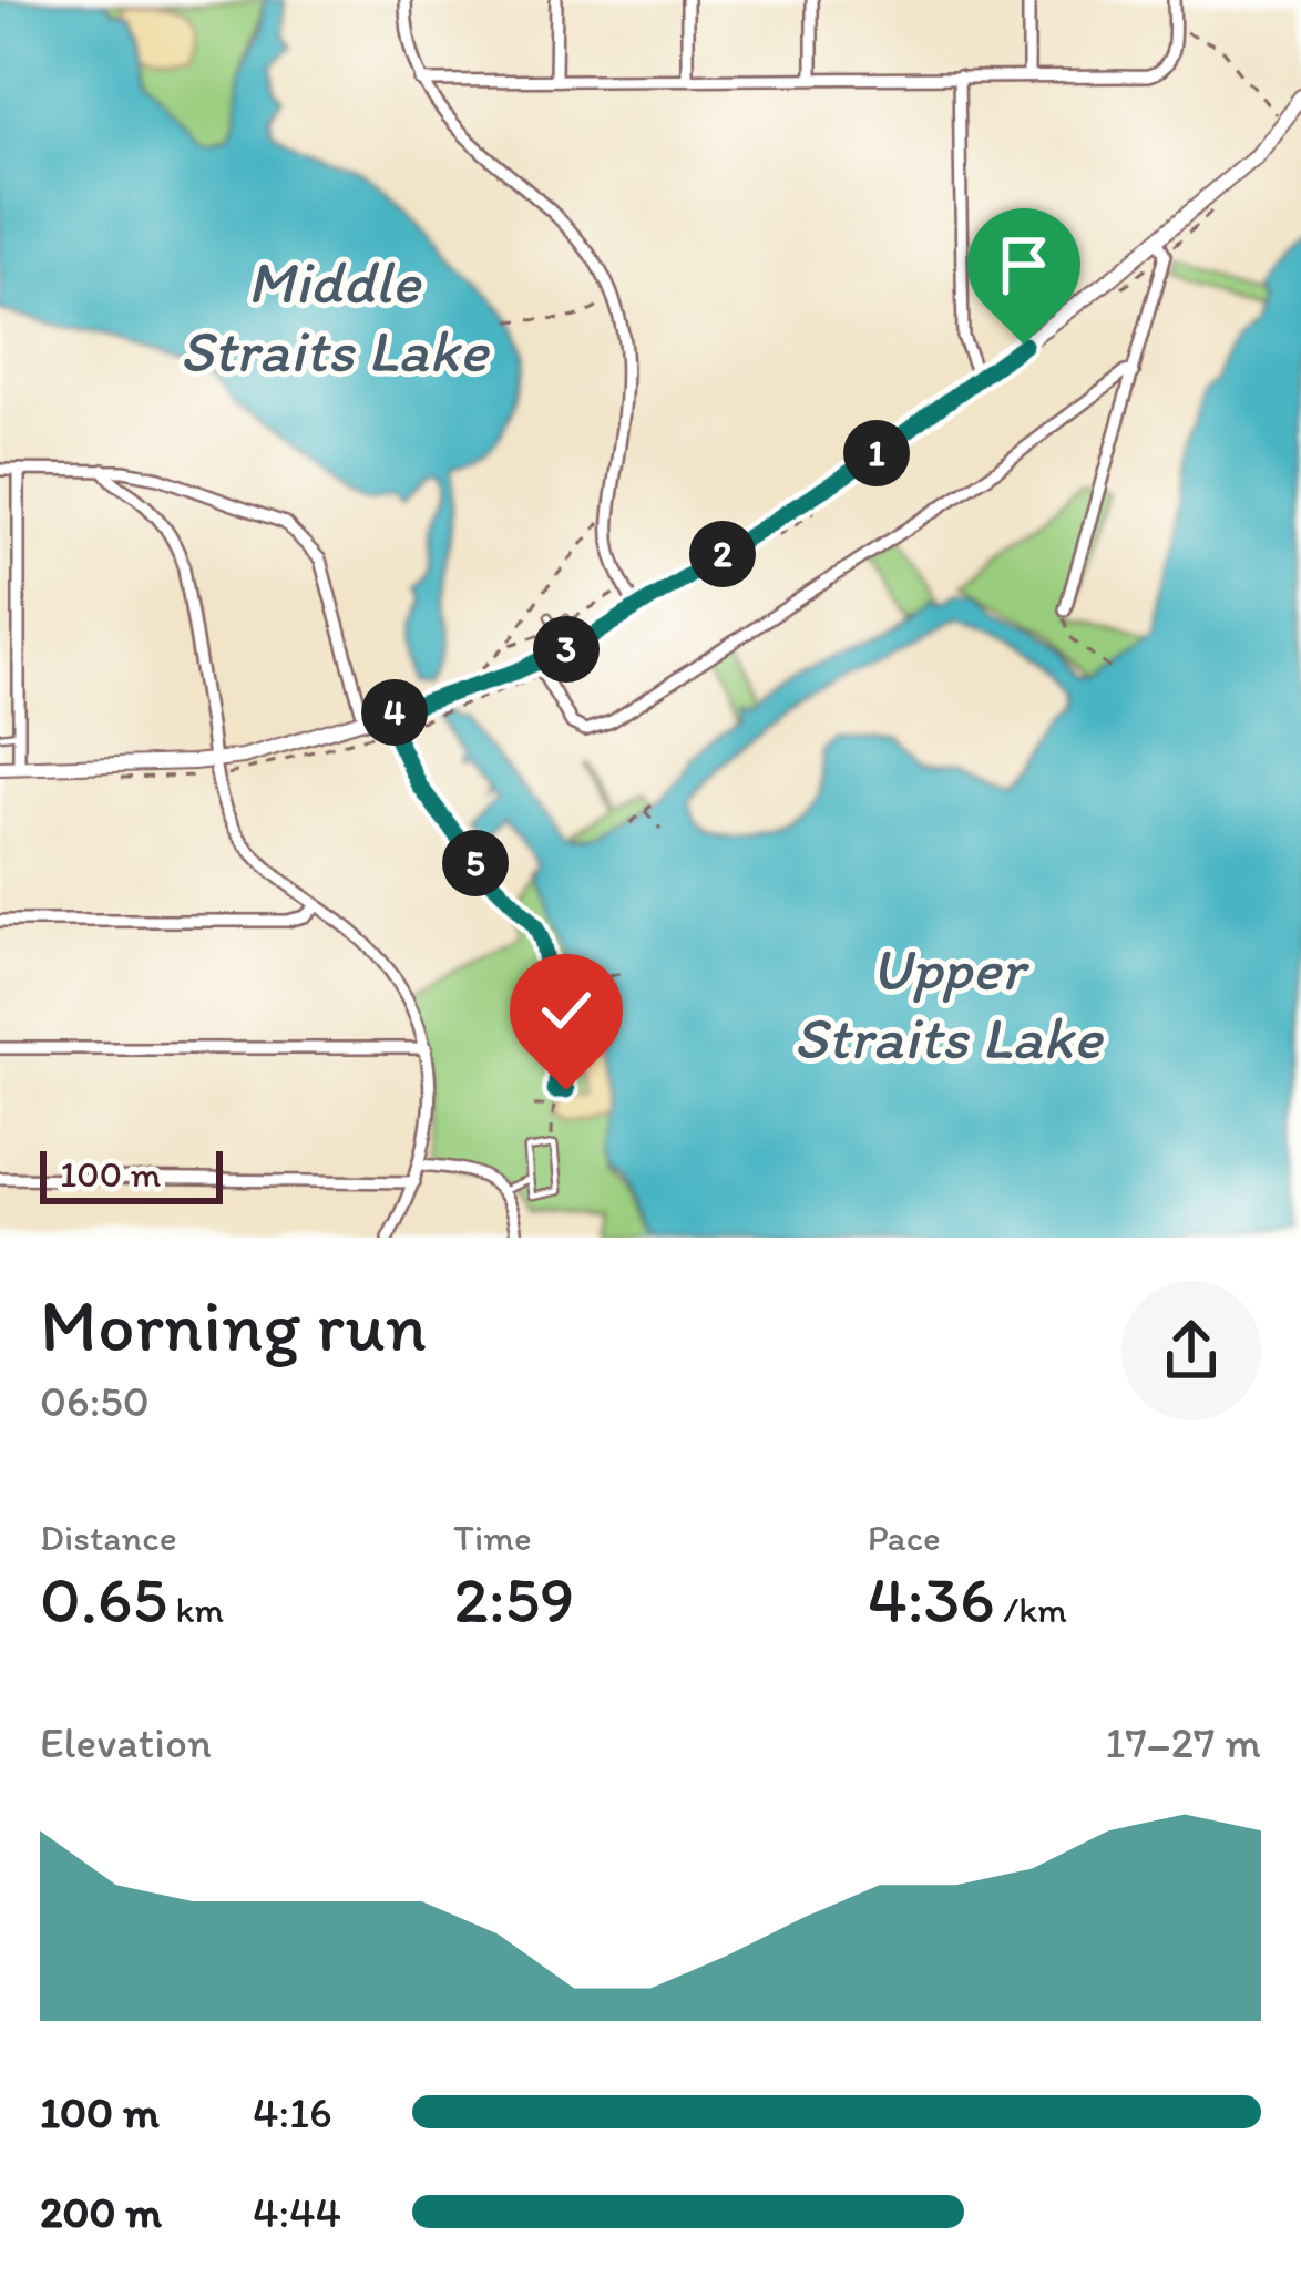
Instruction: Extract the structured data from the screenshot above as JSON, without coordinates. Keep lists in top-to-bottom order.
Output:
{
  "water": ["Middle Straits Lake", "Upper Straits Lake"],
  "scale_bar": "100 m",
  "page": {
    "pins": [
      "1",
      "2",
      "3",
      "4",
      "5"
    ],
    "scale": "100 m",
    "heading": ["Morning run", "06:50"],
    "stats": [
      ["Distance", "0.65 km"],
      ["Time", "2:59"],
      ["Pace", "4:36 /km"]
    ],
    "chart": ["Elevation", "17–27 m"],
    "list": [
      {
        "name": "100 m",
        "note": "4:16"
      },
      {
        "name": "200 m",
        "note": "4:44"
      }
    ]
  }
}
